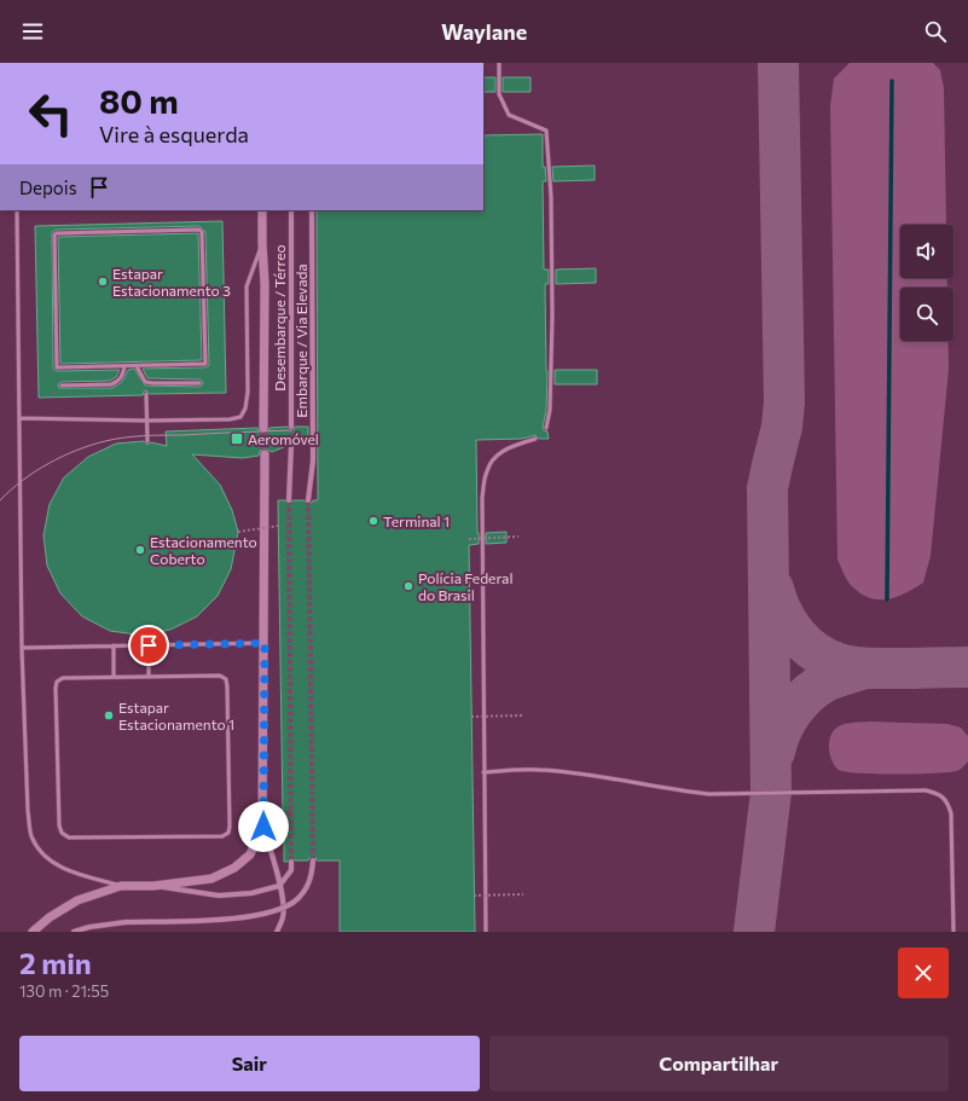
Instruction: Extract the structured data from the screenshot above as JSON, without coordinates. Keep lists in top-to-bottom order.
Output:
{
  "streets": {
    "street": ["Desembarque / Térreo", "Embarque / Via Elevada"]
  },
  "places": {
    "other": [
      "Estapar Estacionamento 3",
      "Terminal 1",
      "Estacionamento Coberto",
      "Polícia Federal do Brasil",
      "Estapar Estacionamento 1"
    ],
    "transit": ["Aeromóvel"]
  },
  "page": {
    "header": "Waylane",
    "turn": ["80 m", "Vire à esquerda"],
    "then": "Depois",
    "heading": ["2 min", "130 m · 21:55"],
    "buttons": ["Sair", "Compartilhar"]
  }
}
